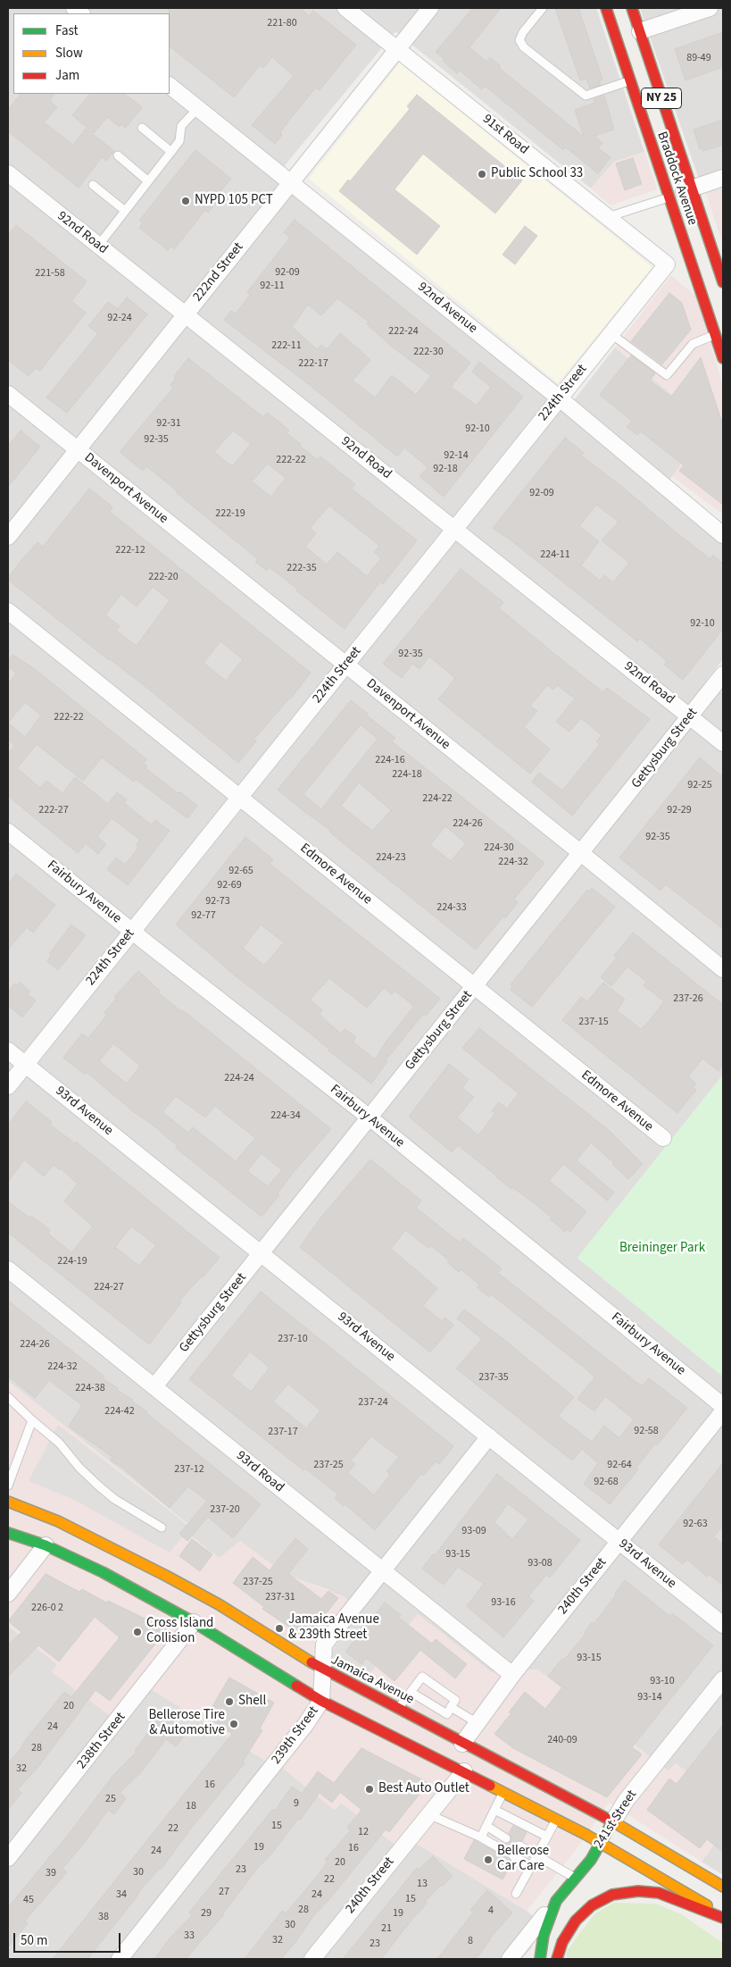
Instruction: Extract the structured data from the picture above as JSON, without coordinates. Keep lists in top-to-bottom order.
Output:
{
  "streets": {
    "main road": [
      "NY 25",
      "Braddock Avenue",
      "Jamaica Avenue",
      "241st Street"
    ],
    "street": [
      "91st Road",
      "92nd Road",
      "222nd Street",
      "92nd Avenue",
      "224th Street",
      "Davenport Avenue",
      "Gettysburg Street",
      "Edmore Avenue",
      "Fairbury Avenue",
      "93rd Avenue",
      "93rd Road",
      "240th Street",
      "239th Street",
      "238th Street"
    ]
  },
  "crossings": [
    ["91st Road", "222nd Street"],
    ["91st Road", "224th Street"],
    ["92nd Road", "222nd Street"],
    ["92nd Road", "224th Street"],
    ["92nd Road", "Gettysburg Street"],
    ["222nd Street", "92nd Avenue"],
    ["222nd Street", "Davenport Avenue"],
    ["92nd Avenue", "224th Street"],
    ["224th Street", "Davenport Avenue"],
    ["224th Street", "Edmore Avenue"],
    ["224th Street", "Fairbury Avenue"],
    ["224th Street", "93rd Avenue"],
    ["Davenport Avenue", "Gettysburg Street"],
    ["Gettysburg Street", "Edmore Avenue"],
    ["Gettysburg Street", "Fairbury Avenue"],
    ["Gettysburg Street", "93rd Avenue"],
    ["Gettysburg Street", "93rd Road"],
    ["93rd Avenue", "240th Street"],
    ["93rd Avenue", "239th Street"],
    ["93rd Road", "240th Street"],
    ["93rd Road", "239th Street"],
    ["240th Street", "Jamaica Avenue"],
    ["Jamaica Avenue", "239th Street"],
    ["Jamaica Avenue", "241st Street"]
  ],
  "parks": ["Breininger Park"],
  "places": [
    "Public School 33",
    "NYPD 105 PCT",
    "Jamaica Avenue & 239th Street",
    "Cross Island Collision",
    "Shell",
    "Bellerose Tire & Automotive",
    "Best Auto Outlet",
    "Bellerose Car Care"
  ],
  "house_numbers": [
    "221-80",
    "89-49",
    "92-09",
    "221-58",
    "92-11",
    "92-24",
    "222-24",
    "222-11",
    "222-30",
    "222-17",
    "92-31",
    "92-10",
    "92-35",
    "92-14",
    "222-22",
    "92-18",
    "92-09",
    "222-19",
    "222-12",
    "224-11",
    "222-35",
    "222-20",
    "92-10",
    "92-35",
    "222-22",
    "224-16",
    "224-18",
    "92-25",
    "224-22",
    "222-27",
    "92-29",
    "224-26",
    "92-35",
    "224-30",
    "224-23",
    "224-32",
    "92-65",
    "92-69",
    "92-73",
    "224-33",
    "92-77",
    "237-26",
    "237-15",
    "224-24",
    "224-34",
    "224-19",
    "224-27",
    "237-10",
    "224-26",
    "224-32",
    "237-35",
    "224-38",
    "237-24",
    "224-42",
    "92-58",
    "237-17",
    "237-25",
    "92-64",
    "237-12",
    "92-68",
    "237-20",
    "92-63",
    "93-09",
    "93-15",
    "93-08",
    "237-25",
    "237-31",
    "93-16",
    "226-0 2",
    "93-15",
    "93-10",
    "93-14",
    "20",
    "24",
    "240-09",
    "28",
    "32",
    "16",
    "25",
    "9",
    "18",
    "15",
    "22",
    "12",
    "19",
    "16",
    "24",
    "20",
    "23",
    "30",
    "39",
    "22",
    "13",
    "27",
    "34",
    "24",
    "15",
    "45",
    "28",
    "4",
    "29",
    "19",
    "38",
    "30",
    "21",
    "33",
    "32",
    "8",
    "23"
  ],
  "legend": ["Fast", "Slow", "Jam"],
  "scale_bar": "50 m"
}
